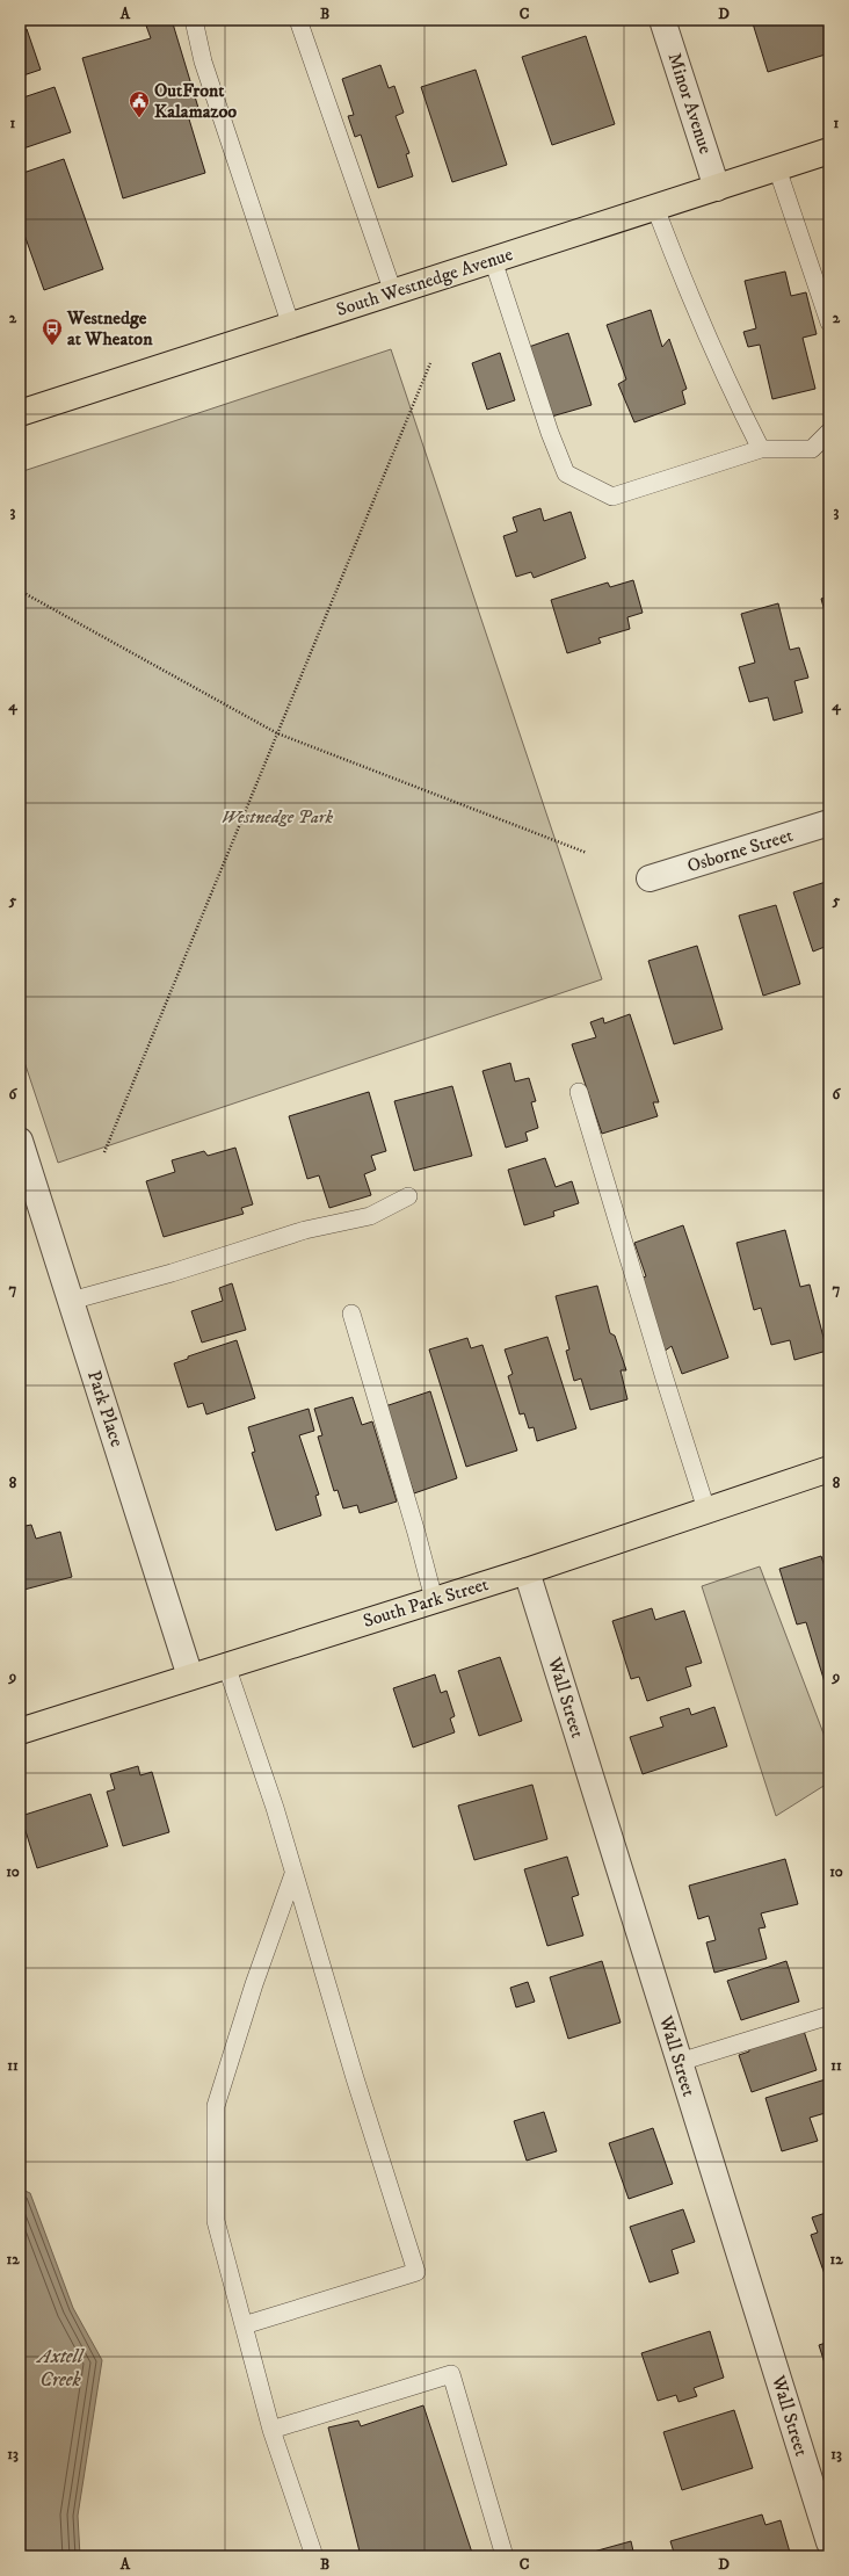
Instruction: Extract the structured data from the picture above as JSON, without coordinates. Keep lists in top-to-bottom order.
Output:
{
  "streets": {
    "main road": ["South Westnedge Avenue", "South Park Street"],
    "street": [
      "Minor Avenue",
      "Osborne Street",
      "Park Place",
      "Wall Street"
    ]
  },
  "crossings": [
    ["Minor Avenue", "South Westnedge Avenue"],
    ["Park Place", "South Park Street"],
    ["South Park Street", "Wall Street"]
  ],
  "water": ["Axtell Creek"],
  "parks": ["Westnedge Park"],
  "places": {
    "public building": ["OutFront Kalamazoo"],
    "bus stop": ["Westnedge at Wheaton"]
  },
  "grid": {
    "columns": [
      "A",
      "B",
      "C",
      "D"
    ],
    "rows": [
      "1",
      "2",
      "3",
      "4",
      "5",
      "6",
      "7",
      "8",
      "9",
      "10",
      "11",
      "12",
      "13"
    ]
  }
}
